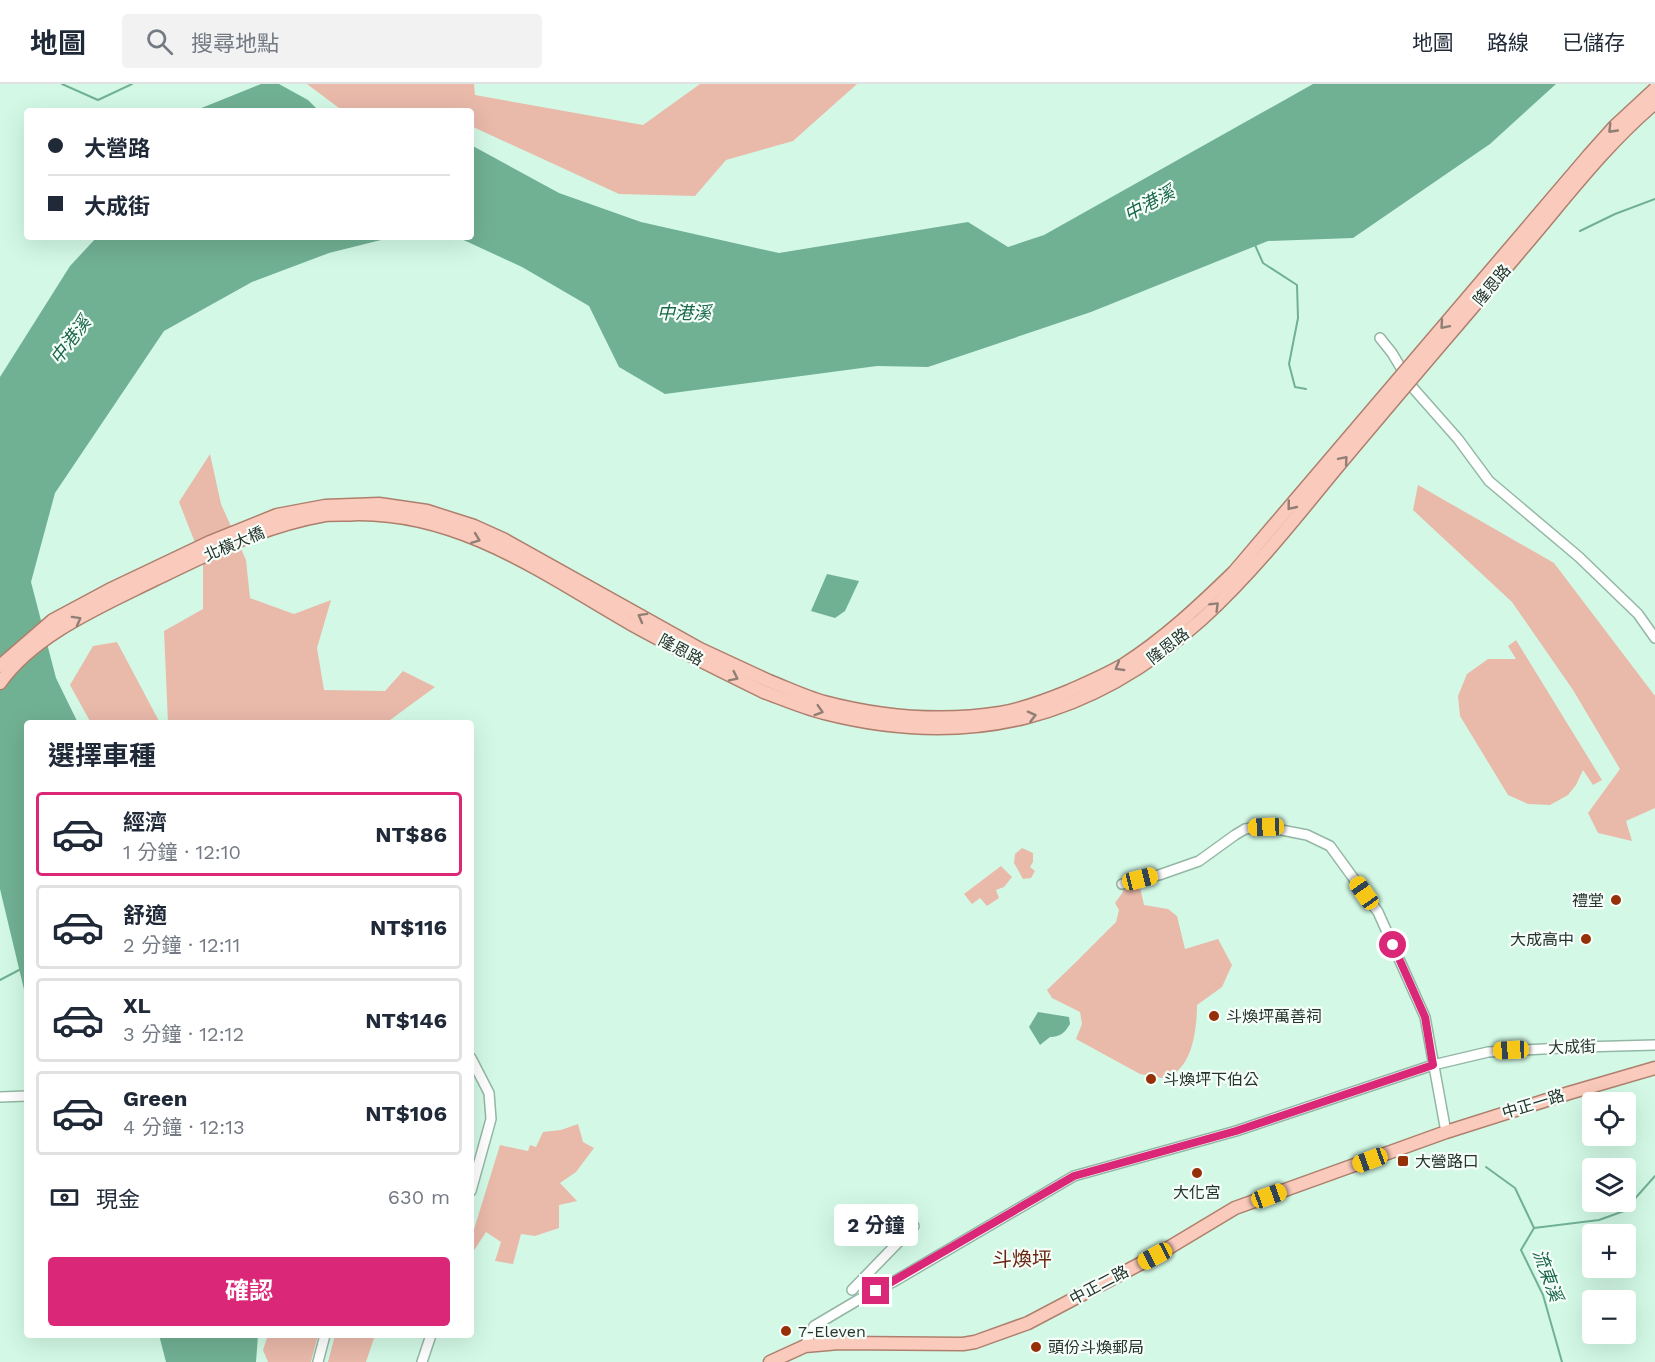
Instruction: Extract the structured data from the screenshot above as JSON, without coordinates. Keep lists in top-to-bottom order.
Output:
{
  "streets": {
    "main road": [
      "隆恩路",
      "北橫大橋",
      "中正一路",
      "中正二路"
    ],
    "street": ["大成街"]
  },
  "crossings": [
    ["隆恩路", "北橫大橋"],
    ["大成街", "中正二路"],
    ["中正一路", "中正二路"]
  ],
  "districts": ["斗煥坪"],
  "water": ["中港溪", "流東溪"],
  "places": {
    "other": [
      "禮堂",
      "大成高中",
      "斗煥坪萬善祠",
      "斗煥坪下伯公",
      "大化宮",
      "7-Eleven",
      "頭份斗煥郵局"
    ],
    "transit": ["大營路口"]
  },
  "page": {
    "header": "地圖",
    "search": "搜尋地點",
    "nav": ["地圖", "路線", "已儲存"],
    "banner": ["大營路", "大成街"],
    "heading": "選擇車種",
    "list": [
      {
        "name": "經濟",
        "note": "1 分鐘 · 12:10",
        "value": "NT$86"
      },
      {
        "name": "舒適",
        "note": "2 分鐘 · 12:11",
        "value": "NT$116"
      },
      {
        "name": "XL",
        "note": "3 分鐘 · 12:12",
        "value": "NT$146"
      },
      {
        "name": "Green",
        "note": "4 分鐘 · 12:13",
        "value": "NT$106"
      }
    ],
    "map_buttons": ["+", "−"],
    "pay": ["現金", "630 m"],
    "bubble": "2 分鐘",
    "buttons": "確認"
  }
}
